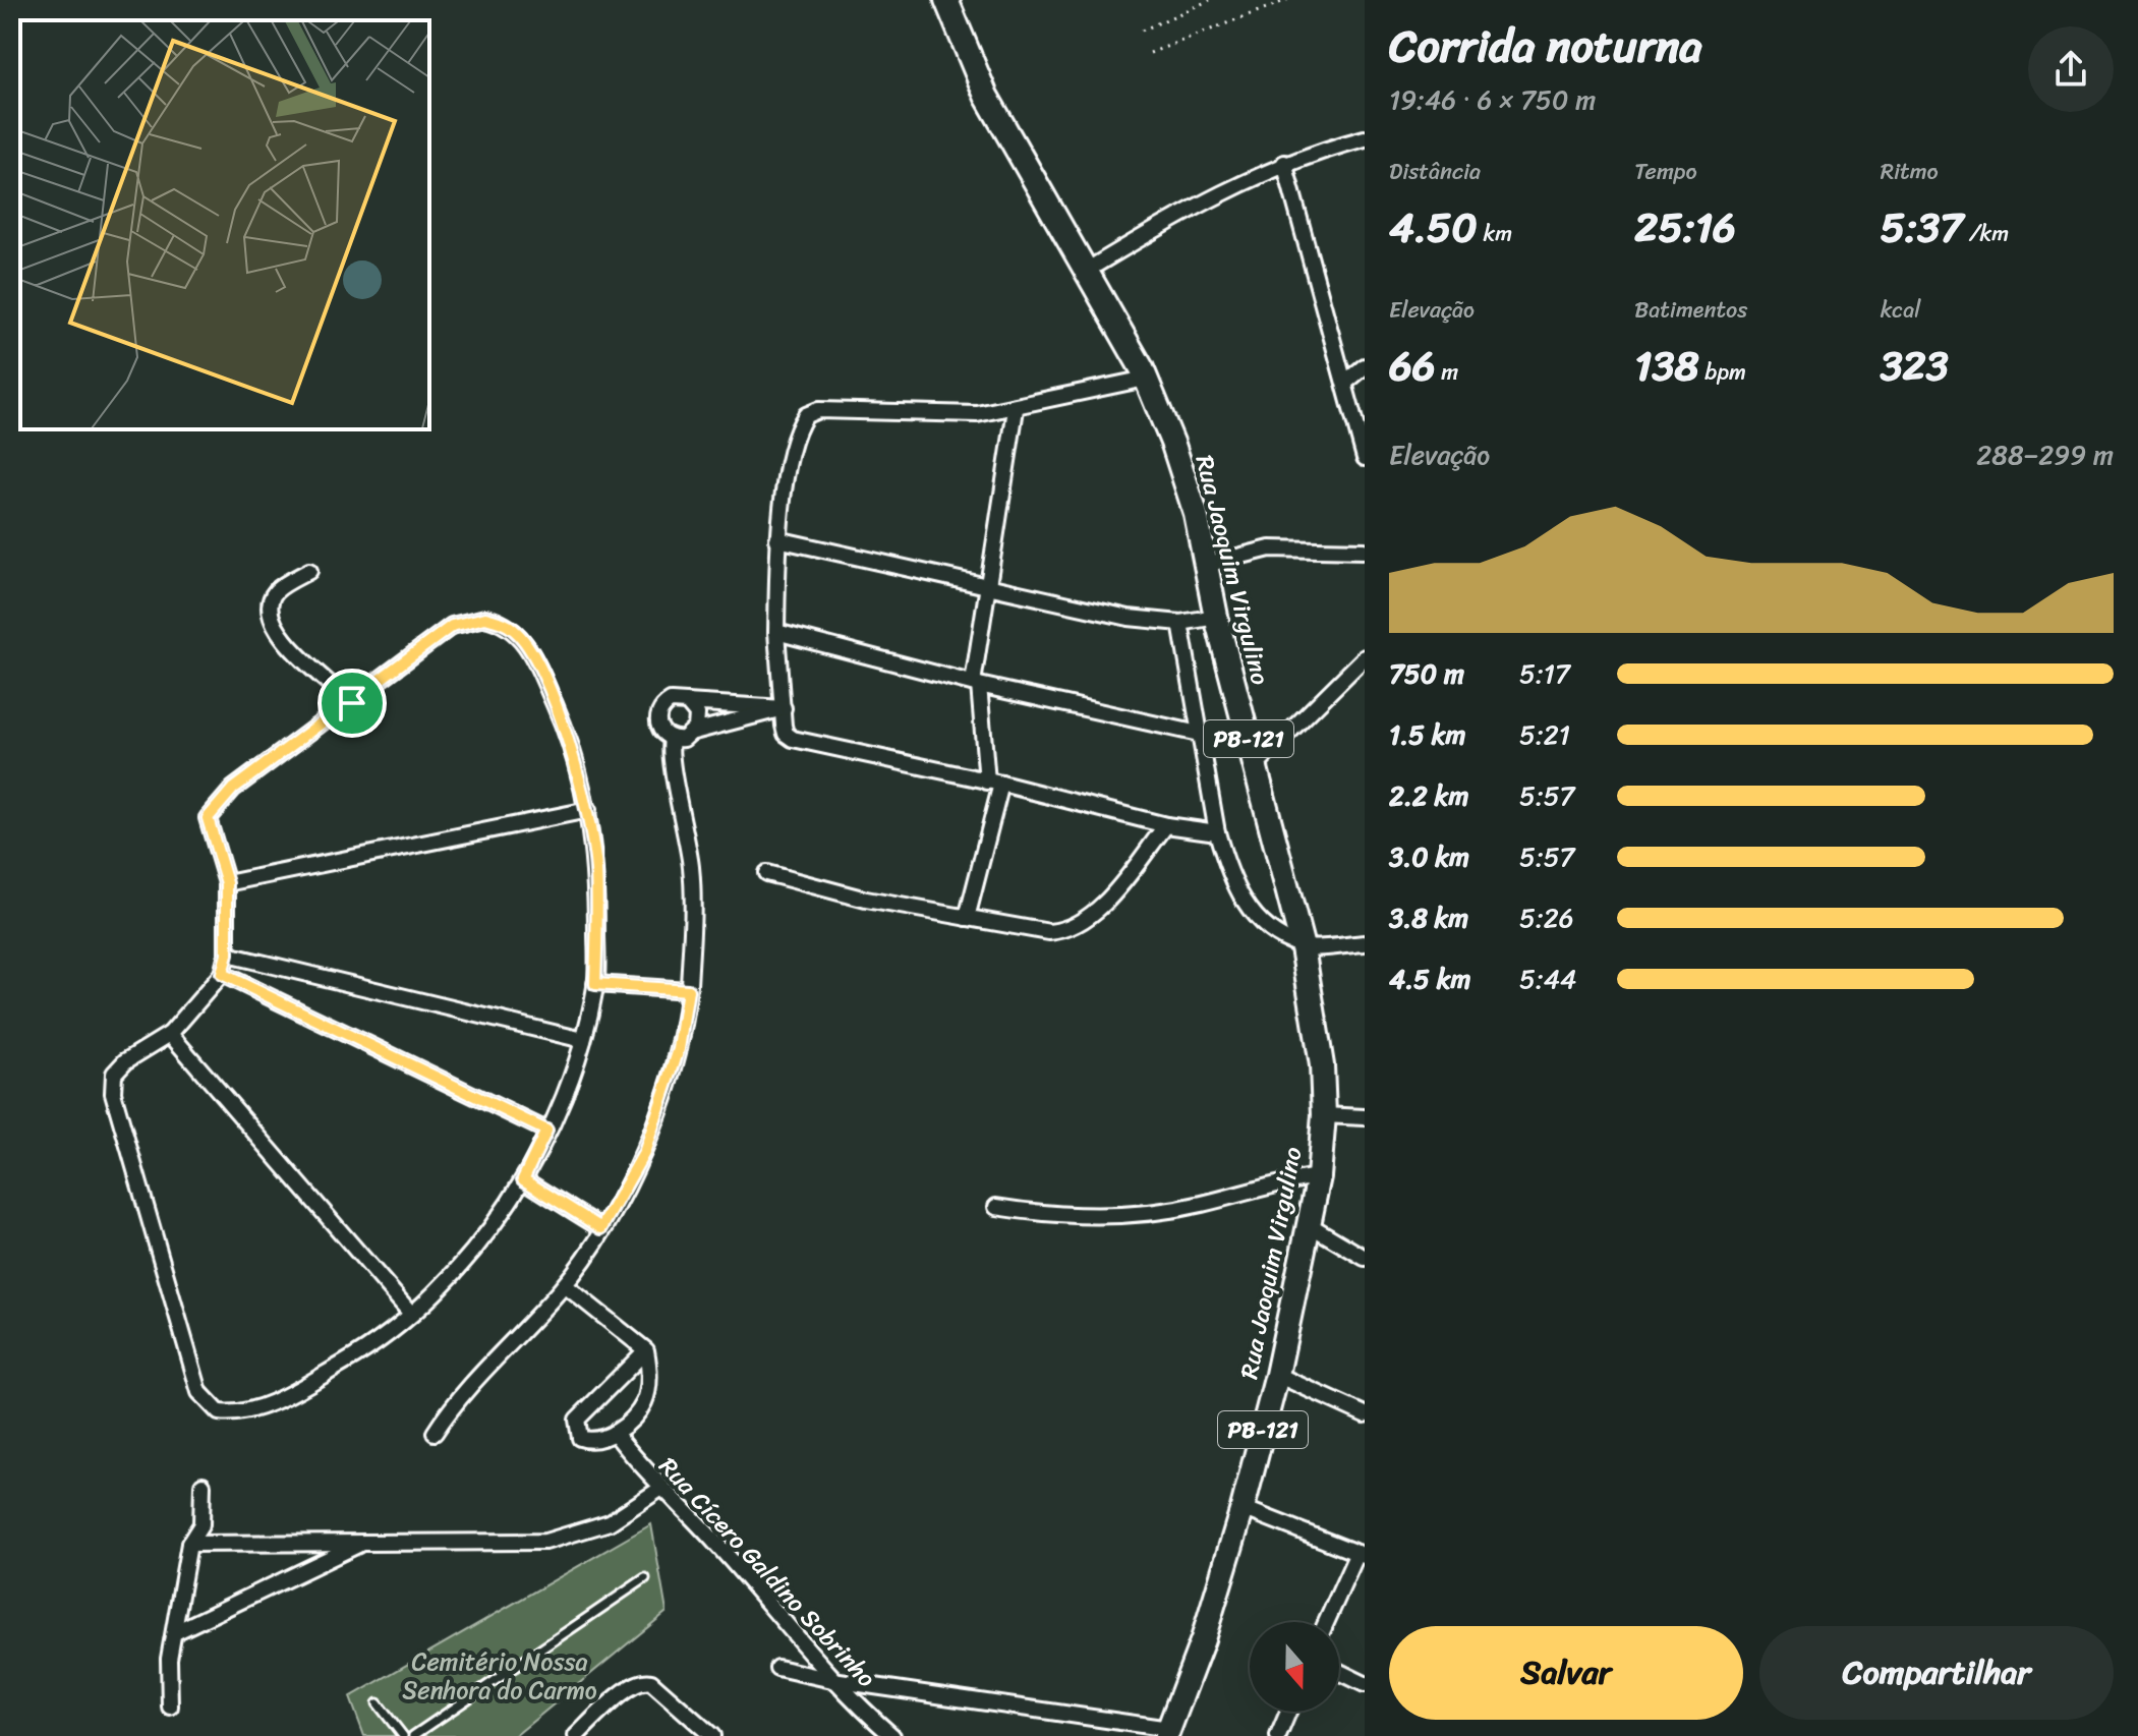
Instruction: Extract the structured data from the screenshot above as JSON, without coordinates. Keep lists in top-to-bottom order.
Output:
{
  "streets": {
    "main road": ["Rua Jaoquim Virgulino", "PB-121"],
    "street": ["Rua Cícero Galdino Sobrinho"]
  },
  "crossings": [
    ["Rua Jaoquim Virgulino", "PB-121"]
  ],
  "parks": ["Cemitério Nossa Senhora do Carmo"],
  "north": "bottom",
  "page": {
    "heading": ["Corrida noturna", "19:46 · 6 × 750 m"],
    "stats": [
      ["Distância", "4.50 km"],
      ["Tempo", "25:16"],
      ["Ritmo", "5:37 /km"],
      ["Elevação", "66 m"],
      ["Batimentos", "138 bpm"],
      ["kcal", "323"]
    ],
    "chart": ["Elevação", "288–299 m"],
    "list": [
      {
        "name": "750 m",
        "note": "5:17"
      },
      {
        "name": "1.5 km",
        "note": "5:21"
      },
      {
        "name": "2.2 km",
        "note": "5:57"
      },
      {
        "name": "3.0 km",
        "note": "5:57"
      },
      {
        "name": "3.8 km",
        "note": "5:26"
      },
      {
        "name": "4.5 km",
        "note": "5:44"
      }
    ],
    "buttons": ["Salvar", "Compartilhar"]
  }
}
